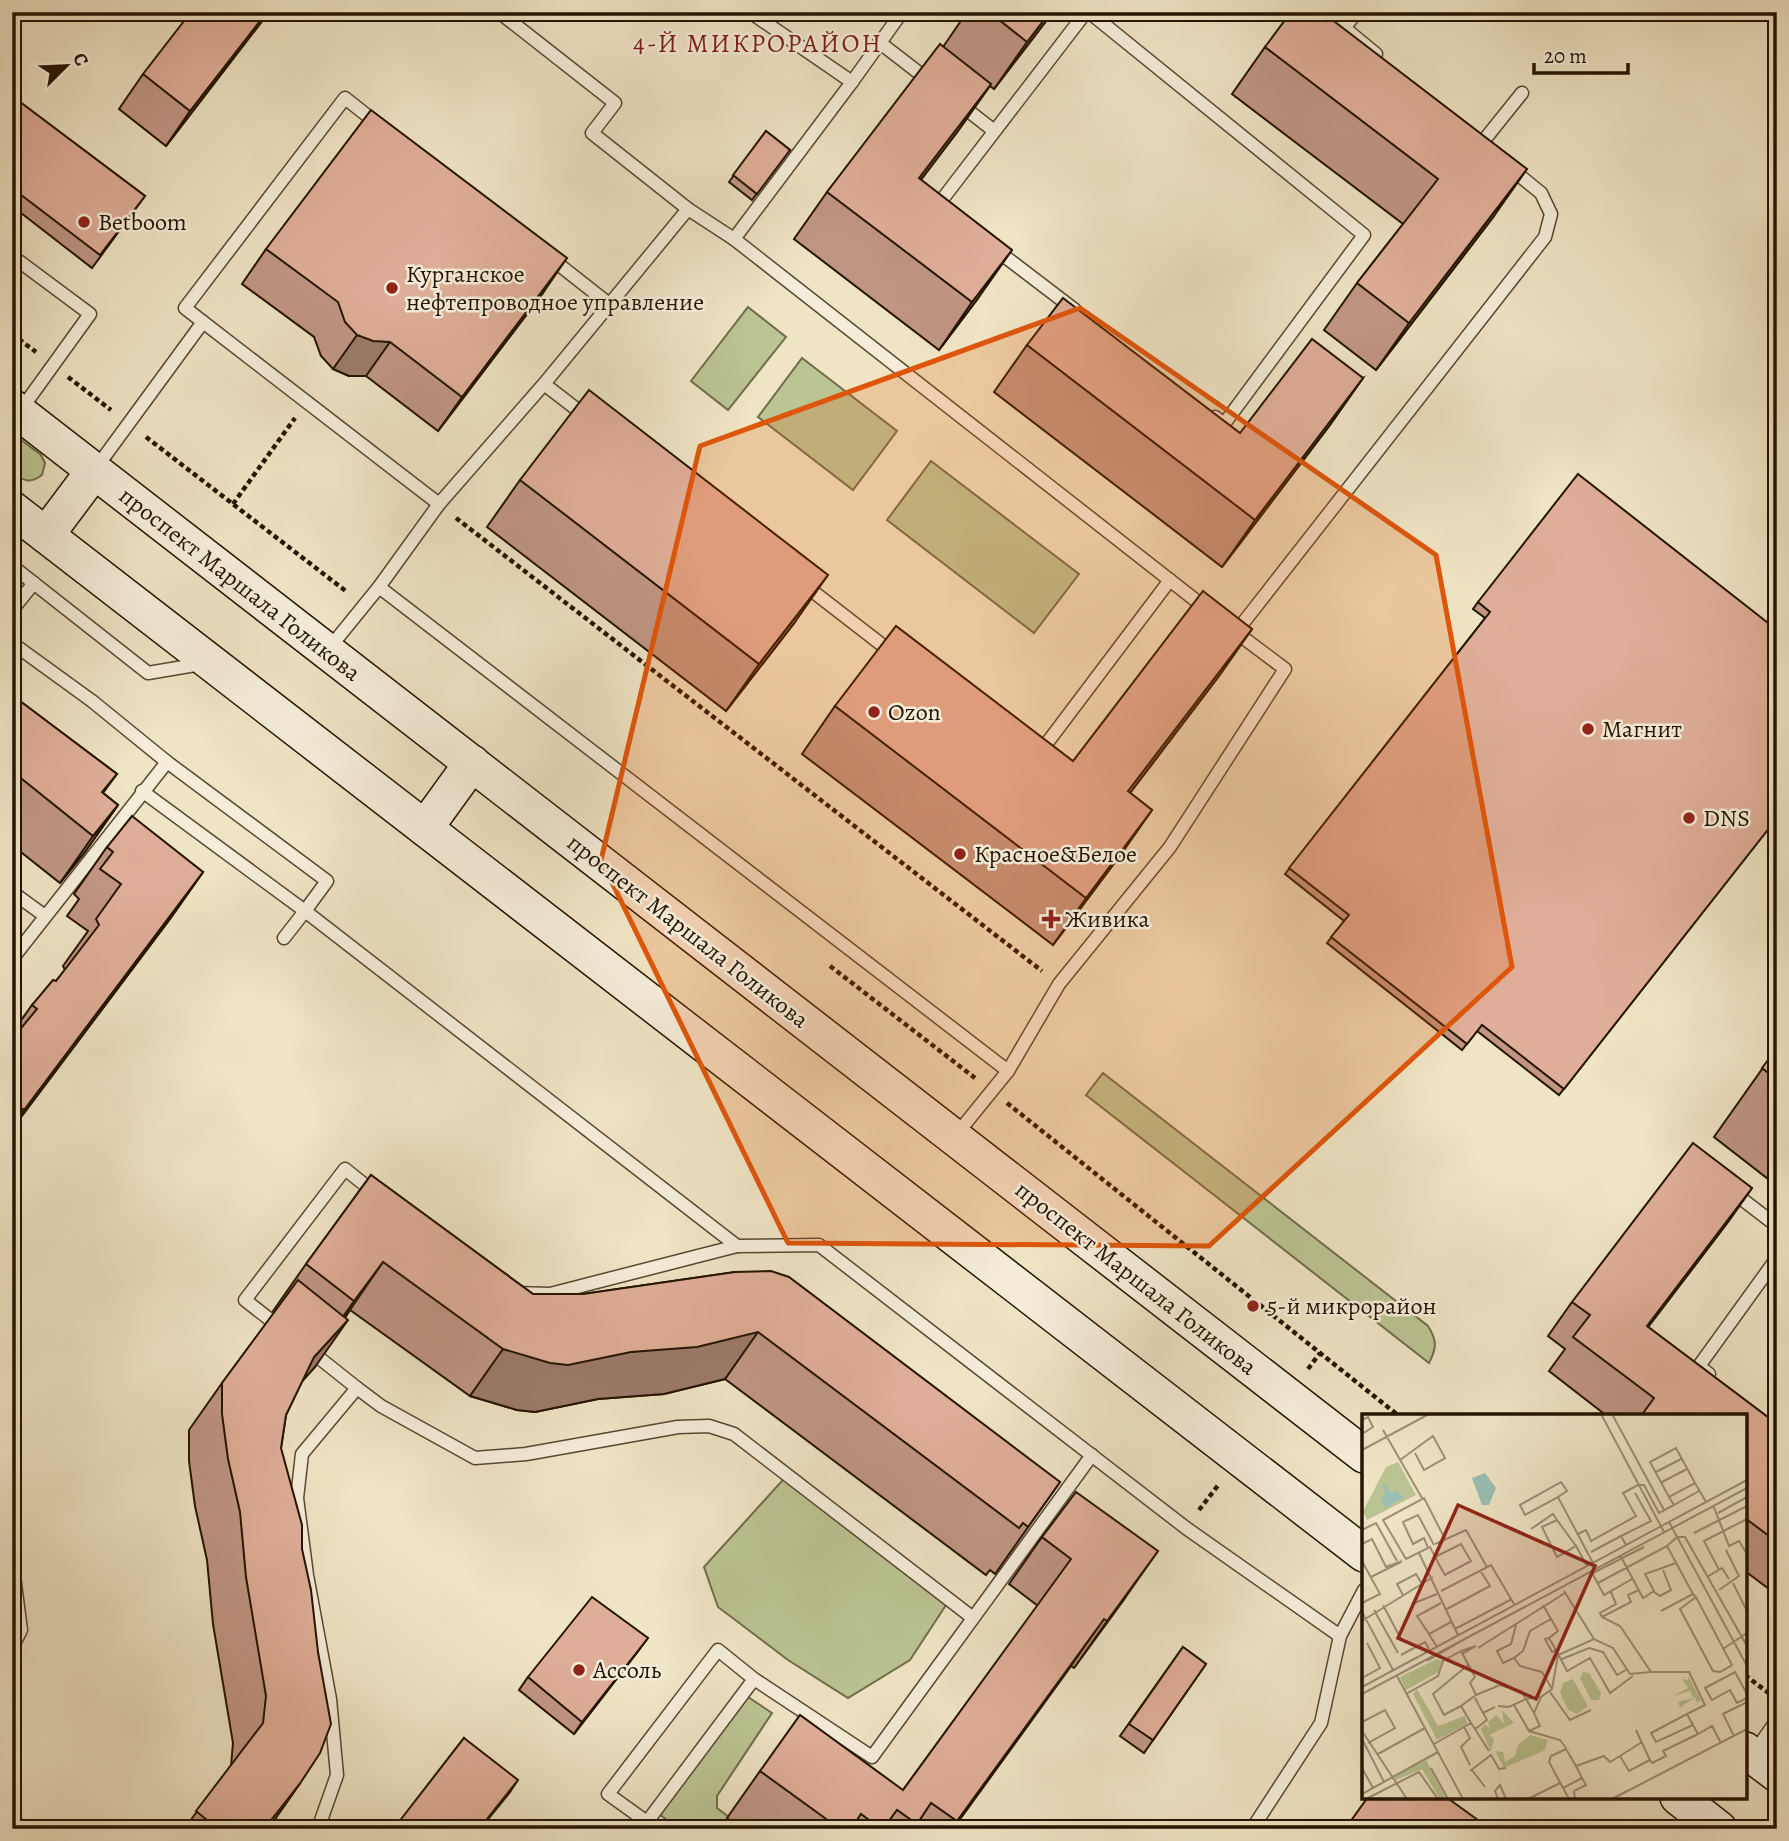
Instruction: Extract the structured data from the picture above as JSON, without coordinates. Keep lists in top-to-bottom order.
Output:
{
  "streets": {
    "main road": ["проспект Маршала Голикова"]
  },
  "districts": ["4-Й МИКРОРАЙОН"],
  "places": {
    "other": [
      "Betboom",
      "Курганское нефтепроводное управление",
      "Ozon",
      "Магнит",
      "DNS",
      "Красное&Белое",
      "5-й микрорайон",
      "Ассоль"
    ],
    "health": ["Живика"]
  },
  "scale_bar": "20 m",
  "north": "top right"
}
